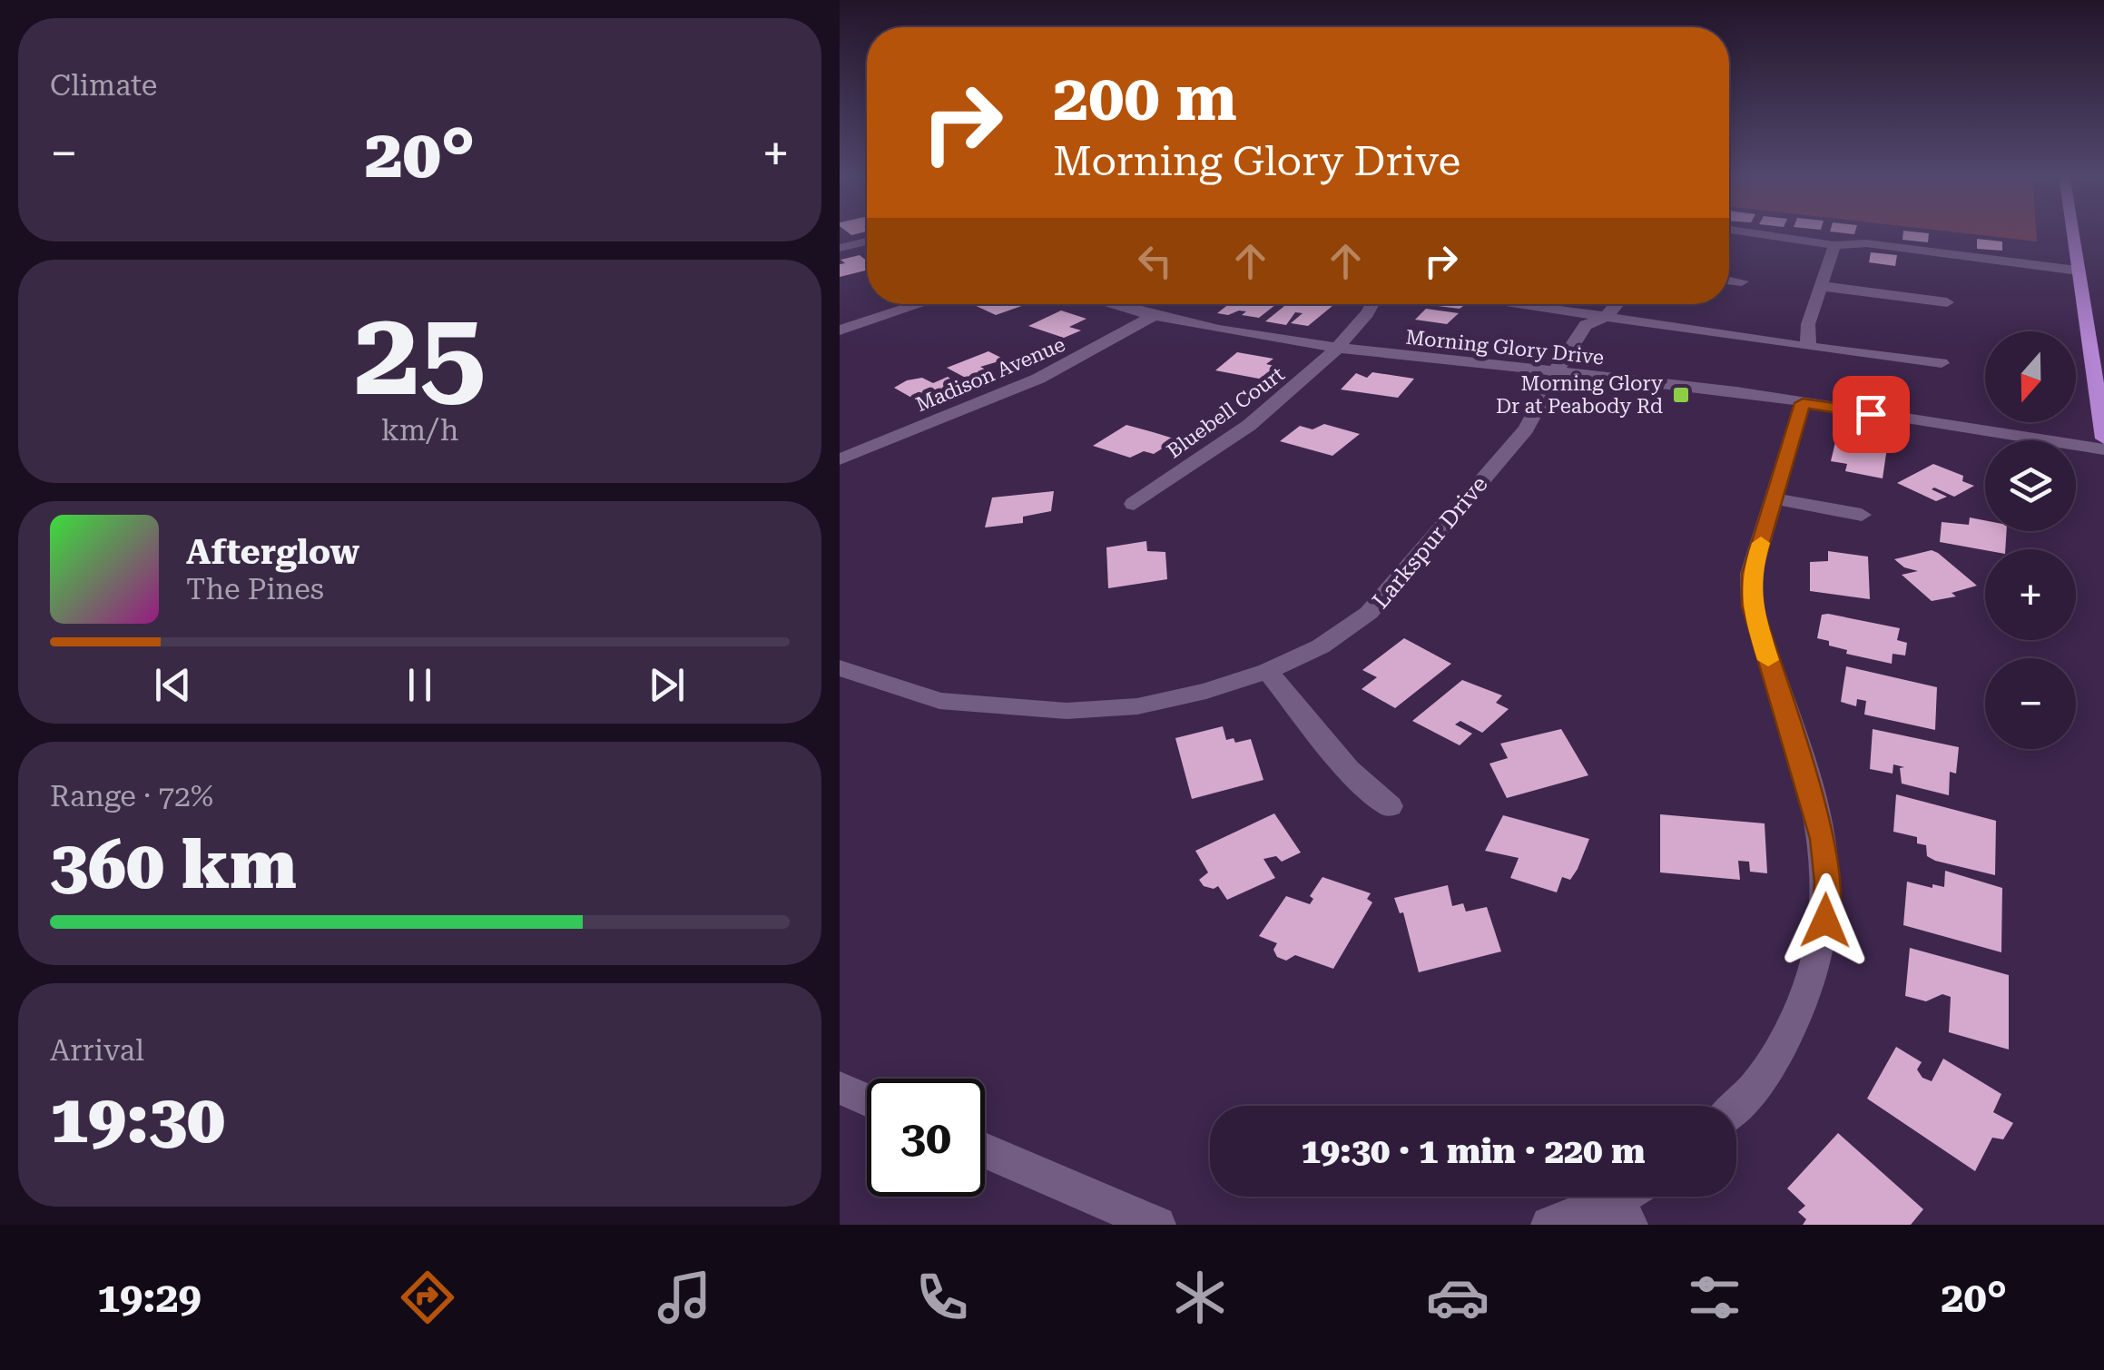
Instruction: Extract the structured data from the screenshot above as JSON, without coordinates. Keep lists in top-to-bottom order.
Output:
{
  "streets": {
    "street": [
      "Morning Glory Drive",
      "Madison Avenue",
      "Bluebell Court",
      "Larkspur Drive"
    ]
  },
  "crossings": [
    ["Morning Glory Drive", "Madison Avenue"],
    ["Morning Glory Drive", "Bluebell Court"],
    ["Morning Glory Drive", "Larkspur Drive"]
  ],
  "places": {
    "transit": ["Morning Glory Dr at Peabody Rd"]
  },
  "north": "bottom",
  "page": {
    "tile": [
      "Climate",
      ["25", "km/h"],
      ["Range · 72%", "360 km"],
      ["Arrival", "19:30"]
    ],
    "turn": ["200 m", "Morning Glory Drive"],
    "heat": ["−", "20°", "+"],
    "map_buttons": ["+", "−"],
    "song": ["Afterglow", "The Pines"],
    "limit": "30",
    "trip": "19:30 · 1 min · 220 m",
    "tabs": ["19:29", "20°"]
  }
}
